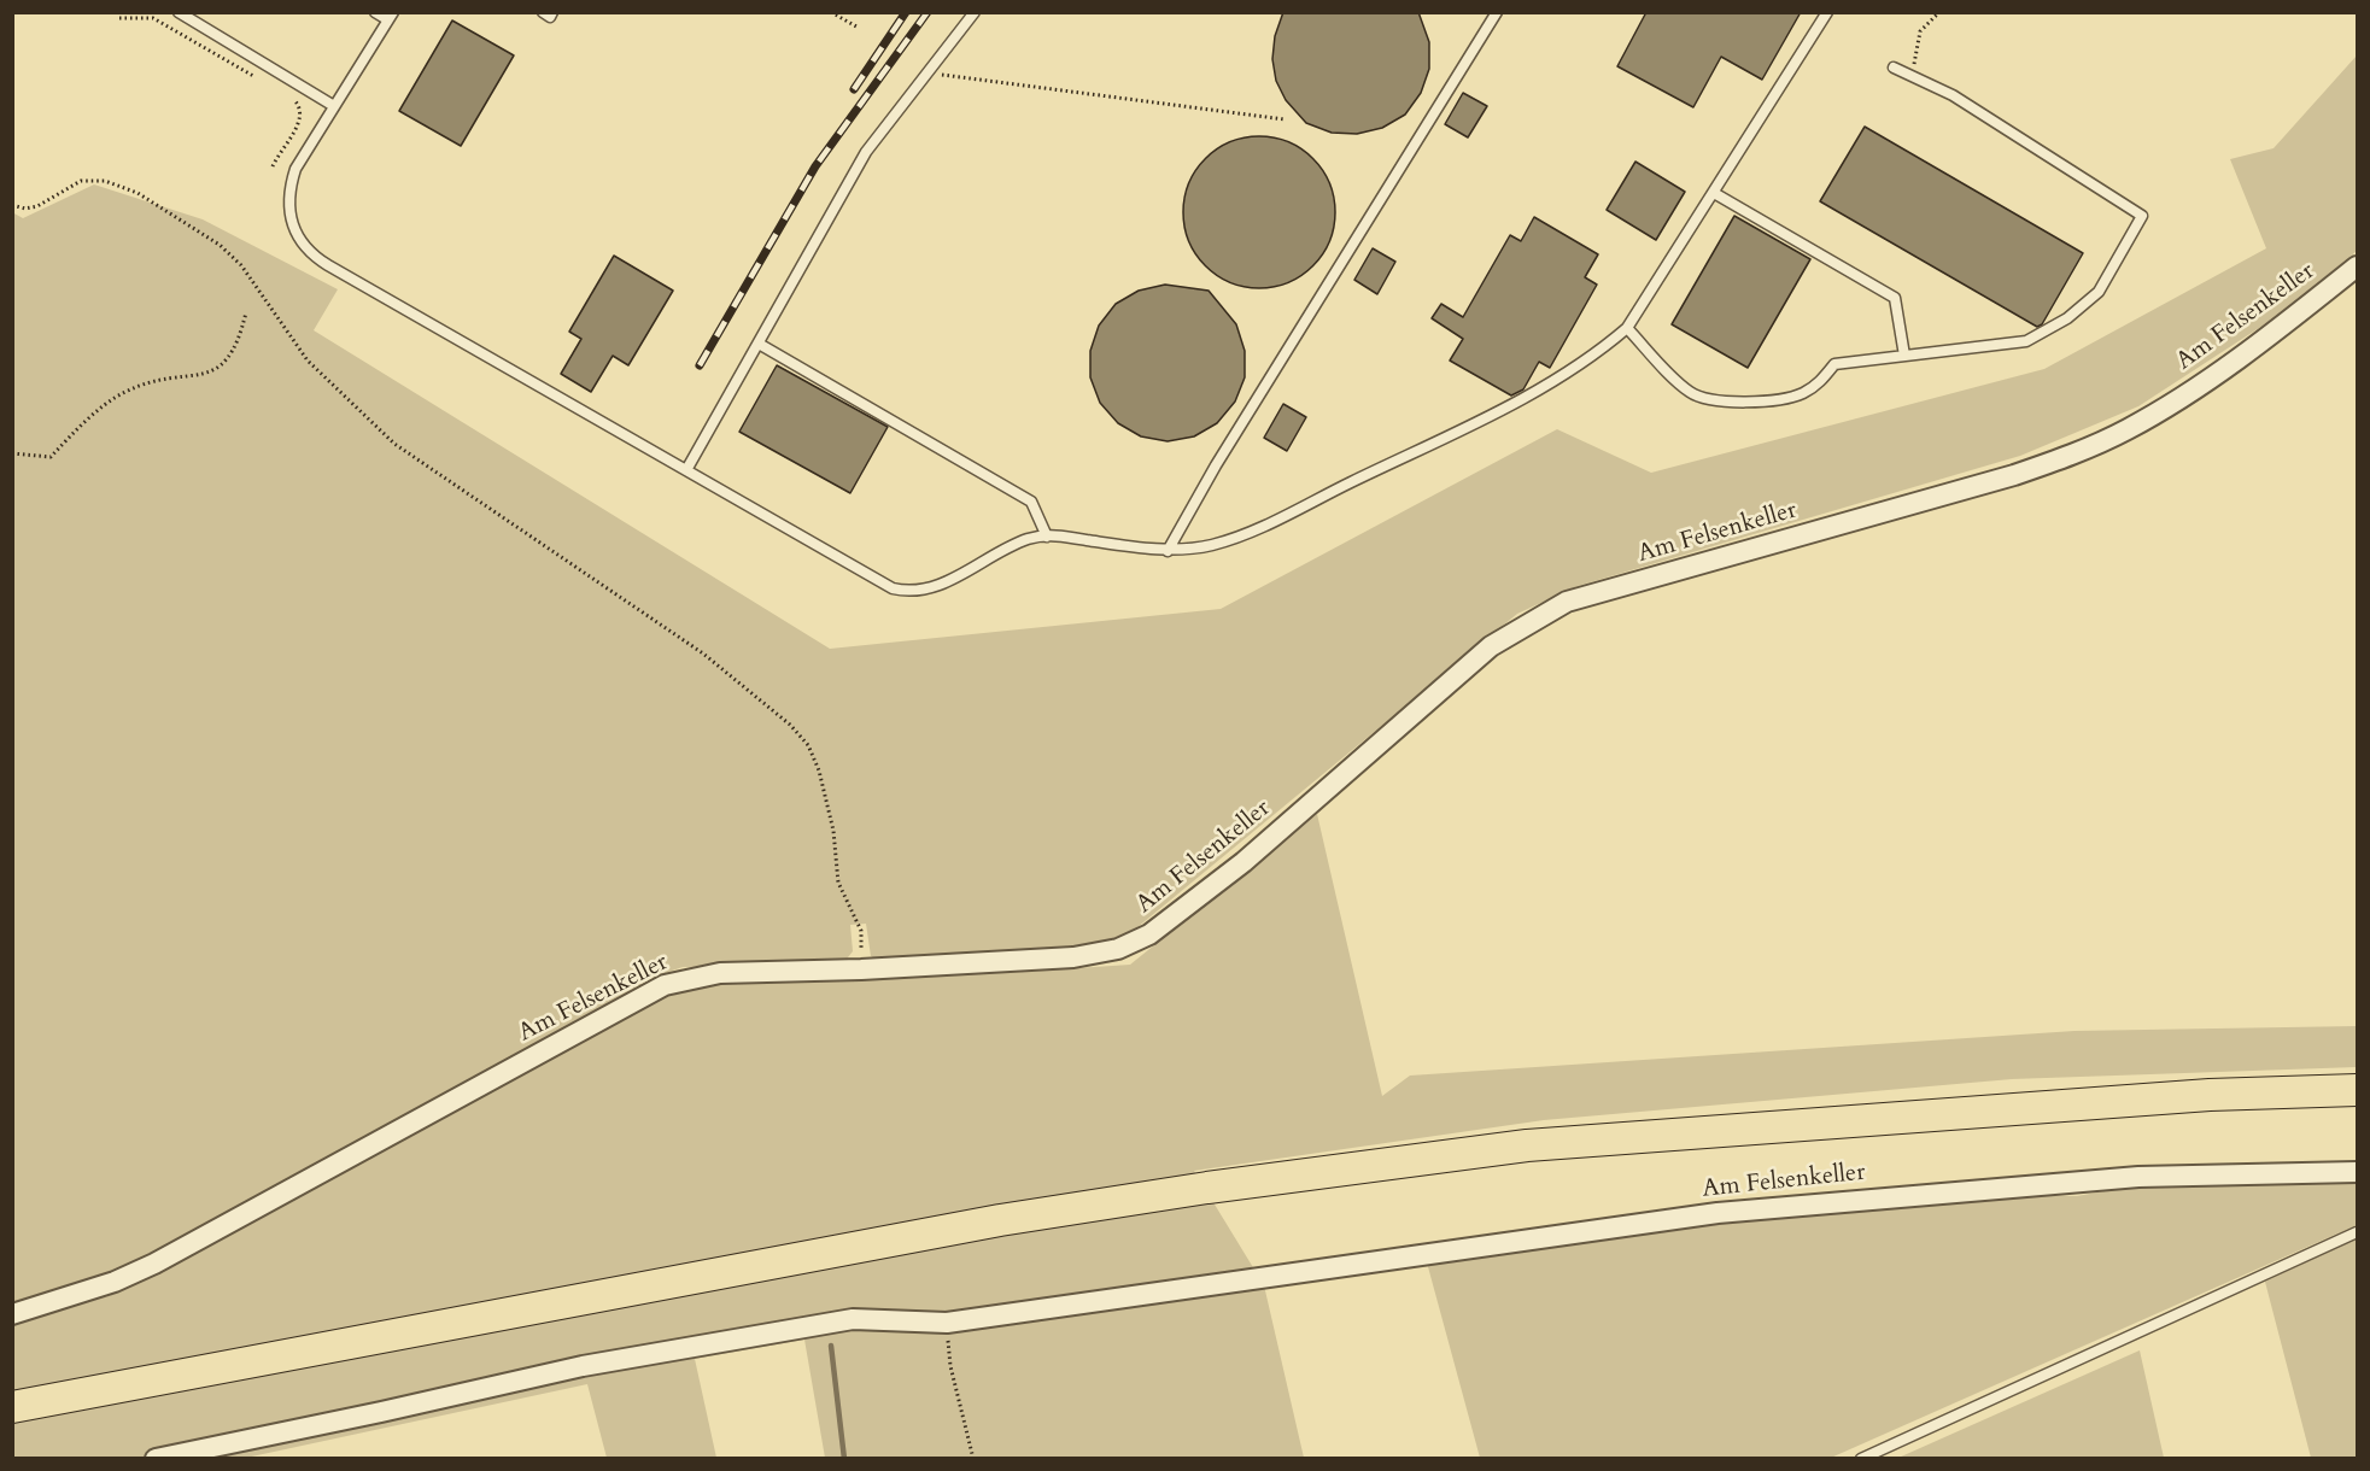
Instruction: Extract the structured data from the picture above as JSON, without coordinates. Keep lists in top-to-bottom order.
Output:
{
  "streets": {
    "street": ["Am Felsenkeller"]
  }
}
